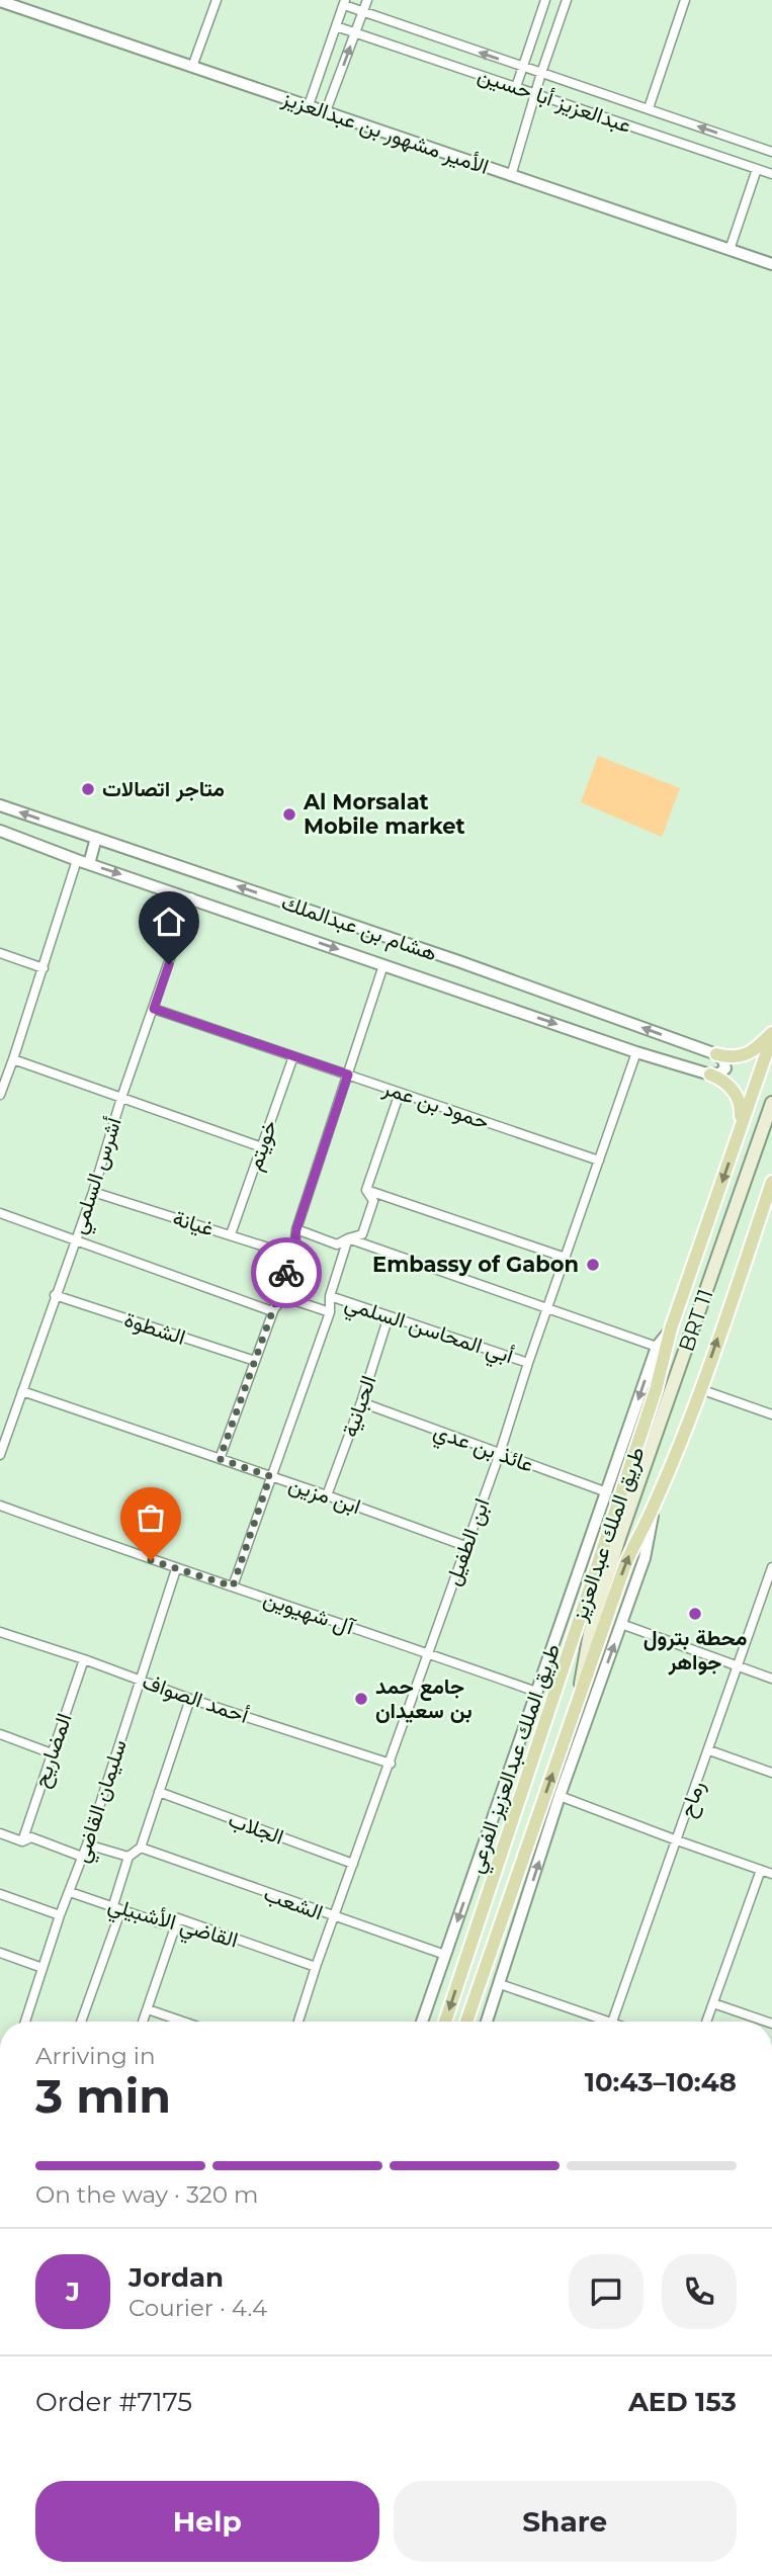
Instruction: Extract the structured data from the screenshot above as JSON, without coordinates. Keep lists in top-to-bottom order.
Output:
{
  "streets": {
    "main road": ["BRT 11", "طريق الملك عبدالعزيز"],
    "street": [
      "عبدالعزيز أبا حسين",
      "الأمير مشهور بن عبدالعزيز",
      "هشام بن عبدالملك",
      "حمود بن عمر",
      "خويتم",
      "أشرس السلمي",
      "غيانة",
      "الشطوة",
      "أبي المحاسن السلمي",
      "الحبانية",
      "عائذ بن عدي",
      "ابن مزين",
      "ابن الطفيل",
      "آل شهيوين",
      "أحمد الصواف",
      "المضاريح",
      "طريق الملك عبدالعزيز الفرعي",
      "رماح",
      "سليمان القاضي",
      "الجلاب",
      "الشعب",
      "القاضي الأشبيلي"
    ]
  },
  "crossings": [
    ["هشام بن عبدالملك", "أشرس السلمي"],
    ["هشام بن عبدالملك", "ابن الطفيل"],
    ["حمود بن عمر", "خويتم"],
    ["حمود بن عمر", "أشرس السلمي"],
    ["حمود بن عمر", "ابن الطفيل"],
    ["خويتم", "غيانة"],
    ["أشرس السلمي", "غيانة"],
    ["أشرس السلمي", "الشطوة"],
    ["أشرس السلمي", "ابن مزين"],
    ["BRT 11", "طريق الملك عبدالعزيز"],
    ["أبي المحاسن السلمي", "الحبانية"],
    ["أبي المحاسن السلمي", "ابن الطفيل"],
    ["الحبانية", "عائذ بن عدي"],
    ["الحبانية", "ابن مزين"],
    ["عائذ بن عدي", "ابن الطفيل"],
    ["عائذ بن عدي", "طريق الملك عبدالعزيز الفرعي"],
    ["ابن مزين", "ابن الطفيل"],
    ["طريق الملك عبدالعزيز", "طريق الملك عبدالعزيز الفرعي"],
    ["ابن الطفيل", "آل شهيوين"],
    ["ابن الطفيل", "أحمد الصواف"],
    ["ابن الطفيل", "الجلاب"],
    ["ابن الطفيل", "الشعب"],
    ["ابن الطفيل", "القاضي الأشبيلي"],
    ["آل شهيوين", "طريق الملك عبدالعزيز الفرعي"],
    ["آل شهيوين", "سليمان القاضي"],
    ["أحمد الصواف", "المضاريح"],
    ["أحمد الصواف", "سليمان القاضي"],
    ["طريق الملك عبدالعزيز الفرعي", "الشعب"],
    ["سليمان القاضي", "الشعب"],
    ["سليمان القاضي", "القاضي الأشبيلي"]
  ],
  "places": [
    "متاجر اتصالات",
    "Al Morsalat Mobile market",
    "Embassy of Gabon",
    "محطة بترول جواهر",
    "جامع حمد بن سعيدان"
  ],
  "page": {
    "heading": ["3 min", "Arriving in", "10:43–10:48"],
    "panel": [
      "Jordan",
      "Courier · 4.4",
      "Order #7175",
      "AED 153"
    ],
    "bar": "On the way · 320 m",
    "round": "J",
    "buttons": ["Help", "Share"]
  }
}
